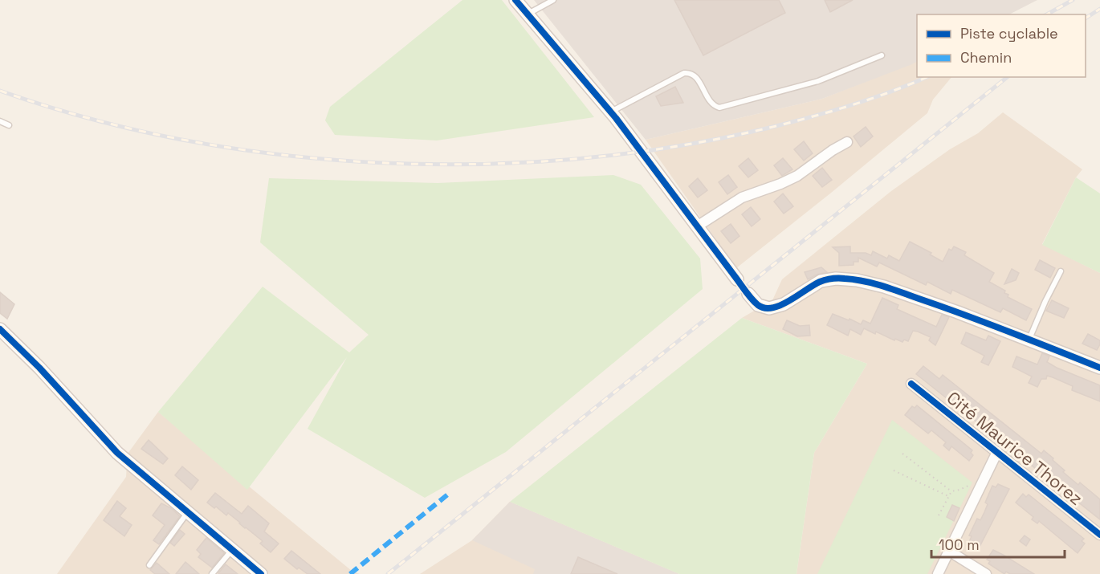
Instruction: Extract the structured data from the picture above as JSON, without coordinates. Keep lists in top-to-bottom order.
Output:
{
  "streets": {
    "street": ["Cité Maurice Thorez"]
  },
  "legend": ["Piste cyclable", "Chemin"],
  "scale_bar": "100 m"
}
